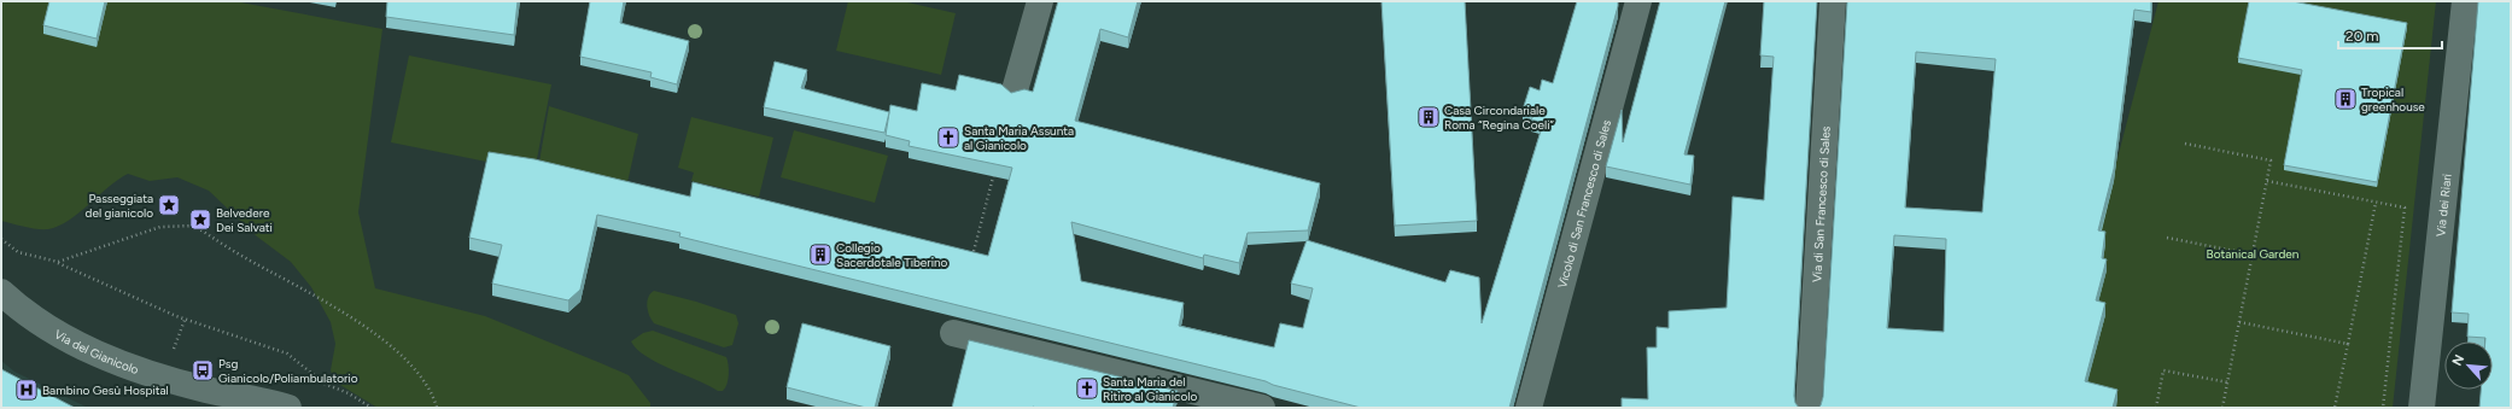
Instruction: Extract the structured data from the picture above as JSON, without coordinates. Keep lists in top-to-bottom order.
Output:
{
  "streets": {
    "street": [
      "Via di San Francesco di Sales",
      "Vicolo di San Francesco di Sales",
      "Via dei Riari",
      "Via del Gianicolo"
    ]
  },
  "parks": ["Botanical Garden"],
  "places": {
    "building": ["Tropical greenhouse", "Casa Circondariale Roma “Regina Coeli”", "Collegio Sacerdotale Tiberino"],
    "church": ["Santa Maria Assunta al Gianicolo", "Santa Maria del Ritiro al Gianicolo"],
    "place": ["Passeggiata del gianicolo", "Belvedere Dei Salvati"],
    "bus stop": ["Psg Gianicolo/Poliambulatorio"],
    "hospital": ["Bambino Gesù Hospital"]
  },
  "scale_bar": "20 m",
  "north": "top left"
}
